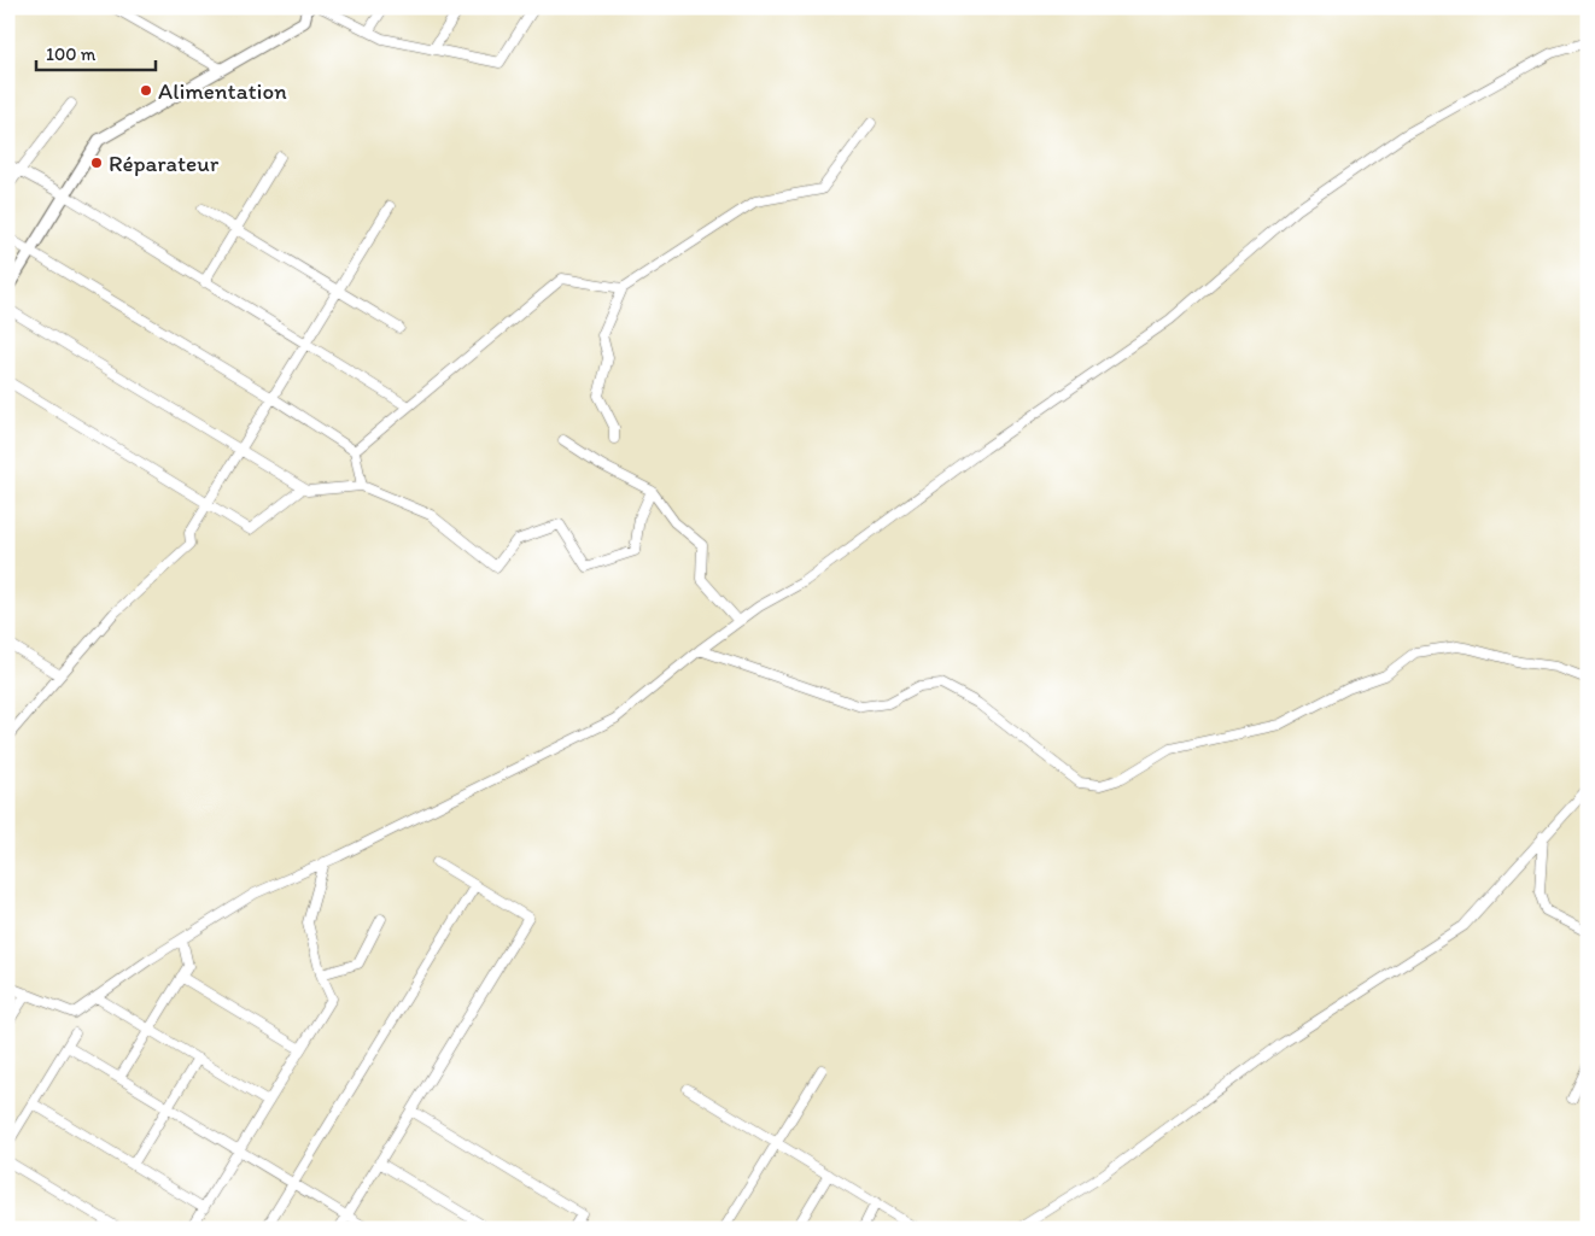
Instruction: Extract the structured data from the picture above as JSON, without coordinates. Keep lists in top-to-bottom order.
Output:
{
  "places": ["Alimentation", "Réparateur"],
  "scale_bar": "100 m"
}
